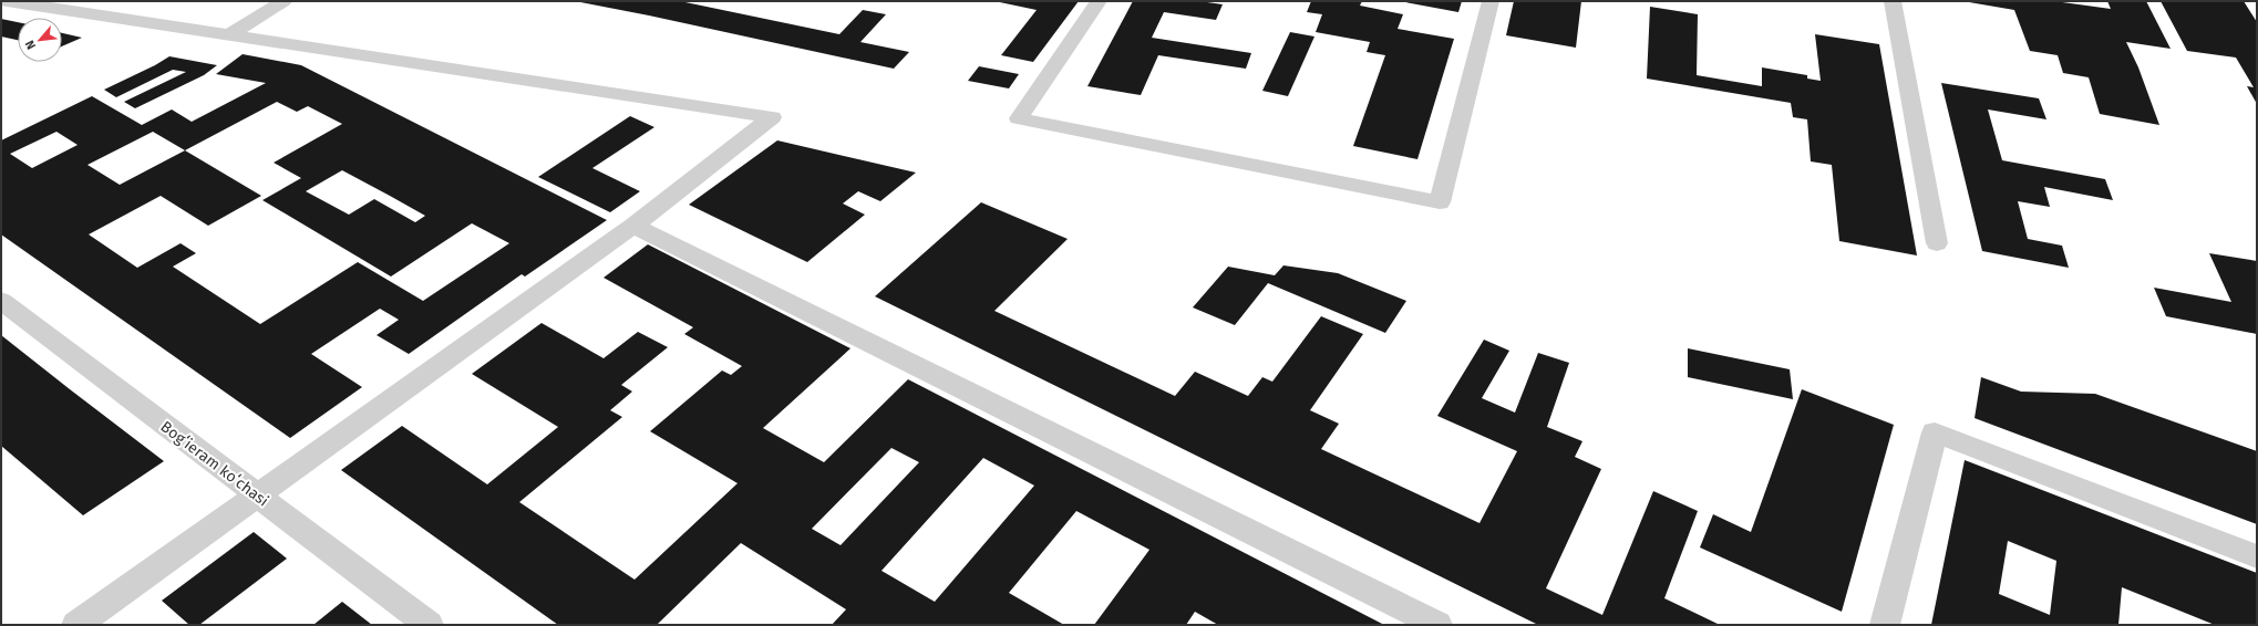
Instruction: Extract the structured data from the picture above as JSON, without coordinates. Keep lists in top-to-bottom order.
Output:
{
  "streets": {
    "street": ["Bogʻieram koʻchasi"]
  },
  "north": "bottom left"
}
